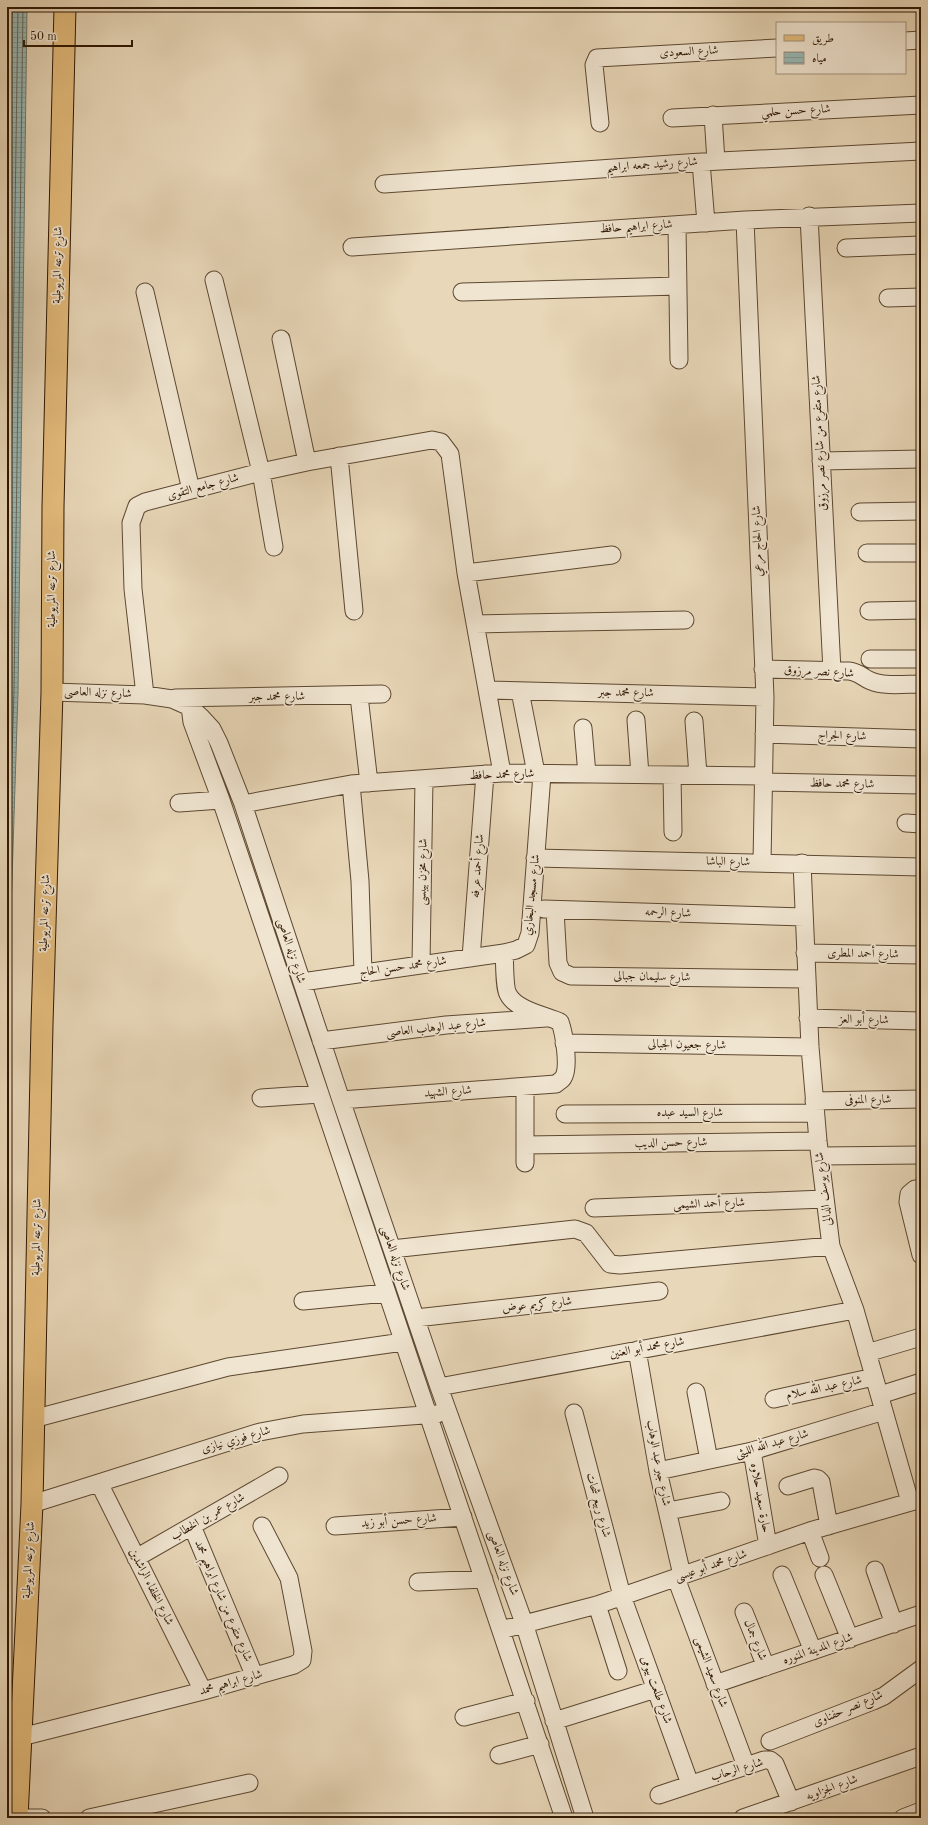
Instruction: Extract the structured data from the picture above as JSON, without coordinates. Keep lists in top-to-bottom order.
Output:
{
  "streets": {
    "main road": ["شارع ترعه المريوطية"],
    "street": [
      "شارع السعودى",
      "شارع حسن حلمي",
      "شارع رشيد جمعه ابراهيم",
      "شارع ابراهيم حافظ",
      "شارع متفرع من شارع نصر مرزوق",
      "شارع جامع التقوى",
      "شارع الحاج مرعي",
      "شارع نصر مرزوق",
      "شارع نزله العاصى",
      "شارع محمد جبر",
      "شارع الجراج",
      "شارع محمد حافظ",
      "شارع الباشا",
      "شارع أحمد عرفه",
      "شارع مخزن بيبسى",
      "شارع مسجد البخاري",
      "شارع الرحمه",
      "شارع أحمد المطرى",
      "شارع محمد حسن الحاج",
      "شارع سليمان جبالى",
      "شارع أبو العز",
      "شارع عبد الوهاب العاصى",
      "شارع جعيون الجبالى",
      "شارع الشهيد",
      "شارع المنوفى",
      "شارع السيد عبده",
      "شارع حسن الديب",
      "شارع يوسف الدالى",
      "شارع أحمد الشيمى",
      "شارع كريم عوض",
      "شارع محمد أبو العنين",
      "شارع عبد الله سلام",
      "شارع فوزي نيازى",
      "شارع عبد الله الليثى",
      "شارع جبر عبد الوهاب",
      "حارة سعيد حلاوه",
      "شارع ربيع شحات",
      "شارع عمر بن الخطاب",
      "شارع حسن أبو زيد",
      "شارع محمد أبو عيسى",
      "شارع الخلفاء الراشدين",
      "شارع متفرع من شارع ابراهيم محمد",
      "شارع جمال",
      "شارع المدينة المنوره",
      "شارع سعيد الشيمى",
      "شارع ابراهيم محمد",
      "شارع طلعت بيومى",
      "شارع نصر حفناوى",
      "شارع الرحاب",
      "شارع الجزاويه"
    ]
  },
  "crossings": [
    ["شارع ابراهيم حافظ", "شارع متفرع من شارع نصر مرزوق"],
    ["شارع ابراهيم حافظ", "شارع الحاج مرعي"],
    ["شارع ترعه المريوطية", "شارع نزله العاصى"],
    ["شارع ترعه المريوطية", "شارع فوزي نيازى"],
    ["شارع ترعه المريوطية", "شارع ابراهيم محمد"],
    ["شارع متفرع من شارع نصر مرزوق", "شارع نصر مرزوق"],
    ["شارع جامع التقوى", "شارع نزله العاصى"],
    ["شارع جامع التقوى", "شارع أحمد عرفه"],
    ["شارع الحاج مرعي", "شارع نصر مرزوق"],
    ["شارع الحاج مرعي", "شارع محمد جبر"],
    ["شارع الحاج مرعي", "شارع الجراج"],
    ["شارع الحاج مرعي", "شارع محمد حافظ"],
    ["شارع الحاج مرعي", "شارع الباشا"],
    ["شارع نزله العاصى", "شارع محمد جبر"],
    ["شارع نزله العاصى", "شارع محمد حافظ"],
    ["شارع نزله العاصى", "شارع محمد حسن الحاج"],
    ["شارع نزله العاصى", "شارع عبد الوهاب العاصى"],
    ["شارع نزله العاصى", "شارع الشهيد"],
    ["شارع نزله العاصى", "شارع كريم عوض"],
    ["شارع نزله العاصى", "شارع محمد أبو العنين"],
    ["شارع نزله العاصى", "شارع فوزي نيازى"],
    ["شارع نزله العاصى", "شارع حسن أبو زيد"],
    ["شارع نزله العاصى", "شارع محمد أبو عيسى"],
    ["شارع محمد جبر", "شارع أحمد عرفه"],
    ["شارع محمد جبر", "شارع مسجد البخاري"],
    ["شارع محمد حافظ", "شارع أحمد عرفه"],
    ["شارع محمد حافظ", "شارع مخزن بيبسى"],
    ["شارع محمد حافظ", "شارع مسجد البخاري"],
    ["شارع الباشا", "شارع مسجد البخاري"],
    ["شارع الباشا", "شارع يوسف الدالى"],
    ["شارع أحمد عرفه", "شارع محمد حسن الحاج"],
    ["شارع مخزن بيبسى", "شارع محمد حسن الحاج"],
    ["شارع مسجد البخاري", "شارع الرحمه"],
    ["شارع مسجد البخاري", "شارع محمد حسن الحاج"],
    ["شارع الرحمه", "شارع سليمان جبالى"],
    ["شارع الرحمه", "شارع يوسف الدالى"],
    ["شارع أحمد المطرى", "شارع يوسف الدالى"],
    ["شارع سليمان جبالى", "شارع يوسف الدالى"],
    ["شارع أبو العز", "شارع يوسف الدالى"],
    ["شارع جعيون الجبالى", "شارع الشهيد"],
    ["شارع جعيون الجبالى", "شارع يوسف الدالى"],
    ["شارع المنوفى", "شارع السيد عبده"],
    ["شارع المنوفى", "شارع يوسف الدالى"],
    ["شارع السيد عبده", "شارع يوسف الدالى"],
    ["شارع حسن الديب", "شارع يوسف الدالى"],
    ["شارع يوسف الدالى", "شارع أحمد الشيمى"],
    ["شارع يوسف الدالى", "شارع محمد أبو العنين"],
    ["شارع يوسف الدالى", "شارع عبد الله سلام"],
    ["شارع يوسف الدالى", "شارع عبد الله الليثى"],
    ["شارع يوسف الدالى", "شارع محمد أبو عيسى"],
    ["شارع محمد أبو العنين", "شارع جبر عبد الوهاب"],
    ["شارع فوزي نيازى", "شارع الخلفاء الراشدين"],
    ["شارع عبد الله الليثى", "شارع جبر عبد الوهاب"],
    ["شارع عبد الله الليثى", "حارة سعيد حلاوه"],
    ["شارع جبر عبد الوهاب", "شارع محمد أبو عيسى"],
    ["شارع جبر عبد الوهاب", "شارع سعيد الشيمى"],
    ["حارة سعيد حلاوه", "شارع محمد أبو عيسى"],
    ["شارع ربيع شحات", "شارع محمد أبو عيسى"],
    ["شارع ربيع شحات", "شارع طلعت بيومى"],
    ["شارع عمر بن الخطاب", "شارع الخلفاء الراشدين"],
    ["شارع عمر بن الخطاب", "شارع متفرع من شارع ابراهيم محمد"],
    ["شارع محمد أبو عيسى", "شارع سعيد الشيمى"],
    ["شارع محمد أبو عيسى", "شارع طلعت بيومى"],
    ["شارع الخلفاء الراشدين", "شارع ابراهيم محمد"],
    ["شارع متفرع من شارع ابراهيم محمد", "شارع ابراهيم محمد"],
    ["شارع جمال", "شارع المدينة المنوره"],
    ["شارع المدينة المنوره", "شارع سعيد الشيمى"],
    ["شارع سعيد الشيمى", "شارع الرحاب"],
    ["شارع طلعت بيومى", "شارع الرحاب"],
    ["شارع الرحاب", "شارع الجزاويه"]
  ],
  "legend": ["طريق", "مياه"],
  "scale_bar": "50 m"
}
